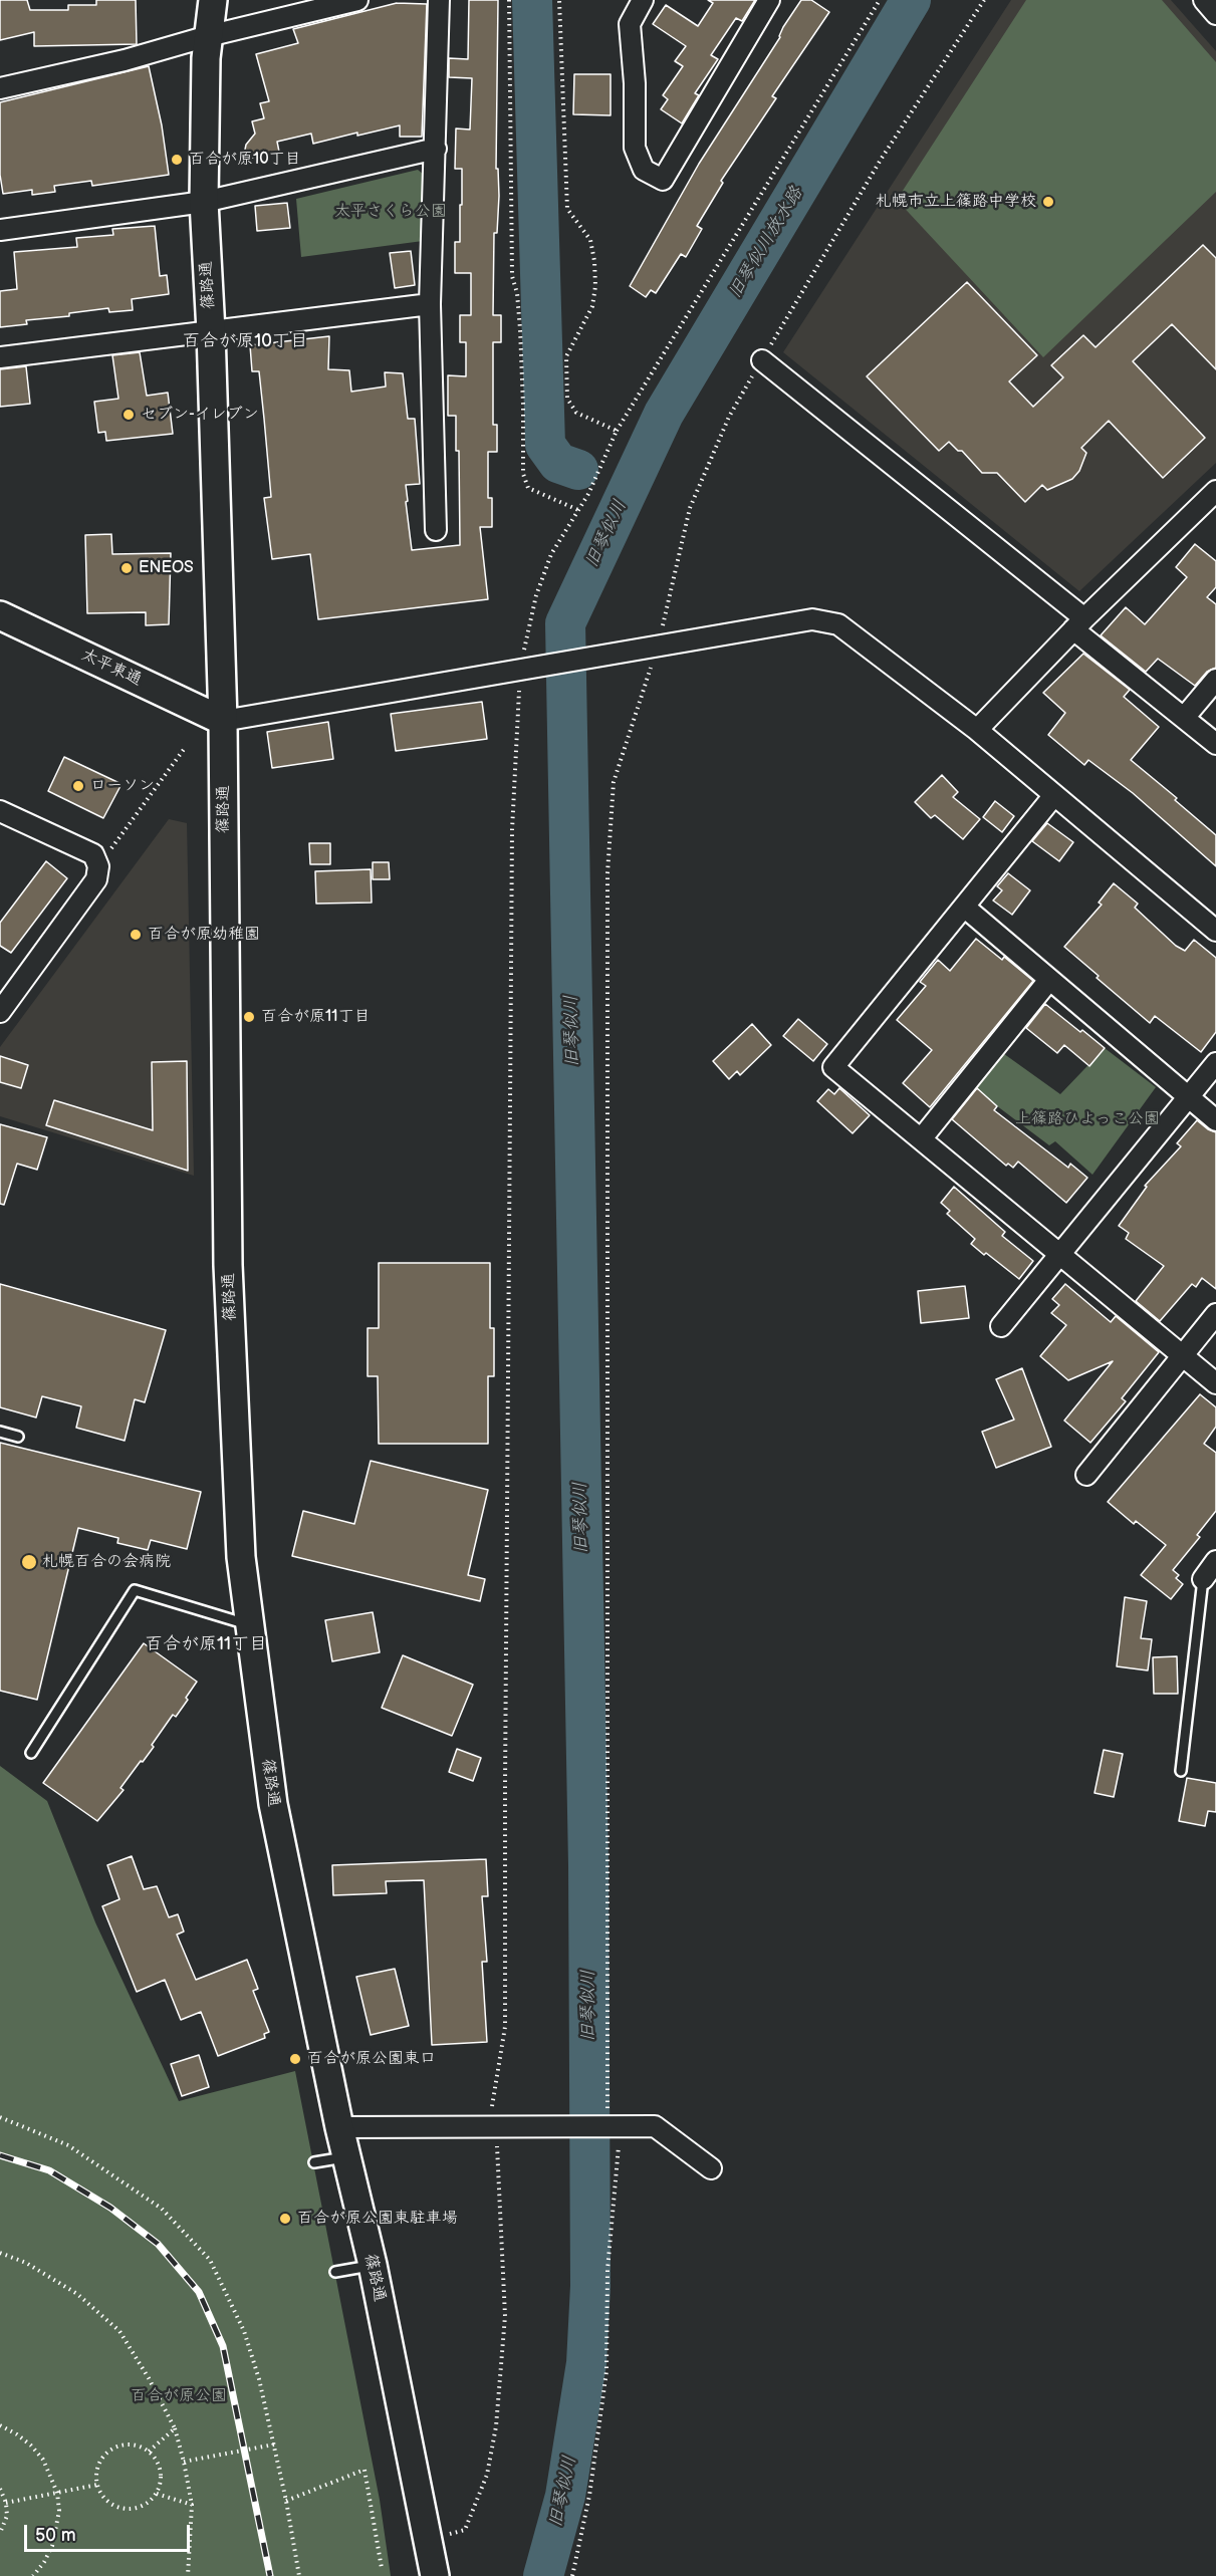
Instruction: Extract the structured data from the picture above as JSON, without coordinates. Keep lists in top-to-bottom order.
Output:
{
  "streets": {
    "street": ["篠路通", "太平東通"]
  },
  "crossings": [
    ["篠路通", "太平東通"]
  ],
  "districts": ["百合が原10丁目", "百合が原11丁目"],
  "water": ["旧琴似川放水路", "旧琴似川"],
  "parks": ["太平さくら公園", "上篠路ひよっこ公園", "百合が原公園"],
  "places": [
    "百合が原10丁目",
    "札幌市立上篠路中学校",
    "セブン-イレブン",
    "ENEOS",
    "ローソン",
    "百合が原幼稚園",
    "百合が原11丁目",
    "札幌百合の会病院",
    "百合が原公園東口",
    "百合が原公園東駐車場"
  ],
  "scale_bar": "50 m"
}
